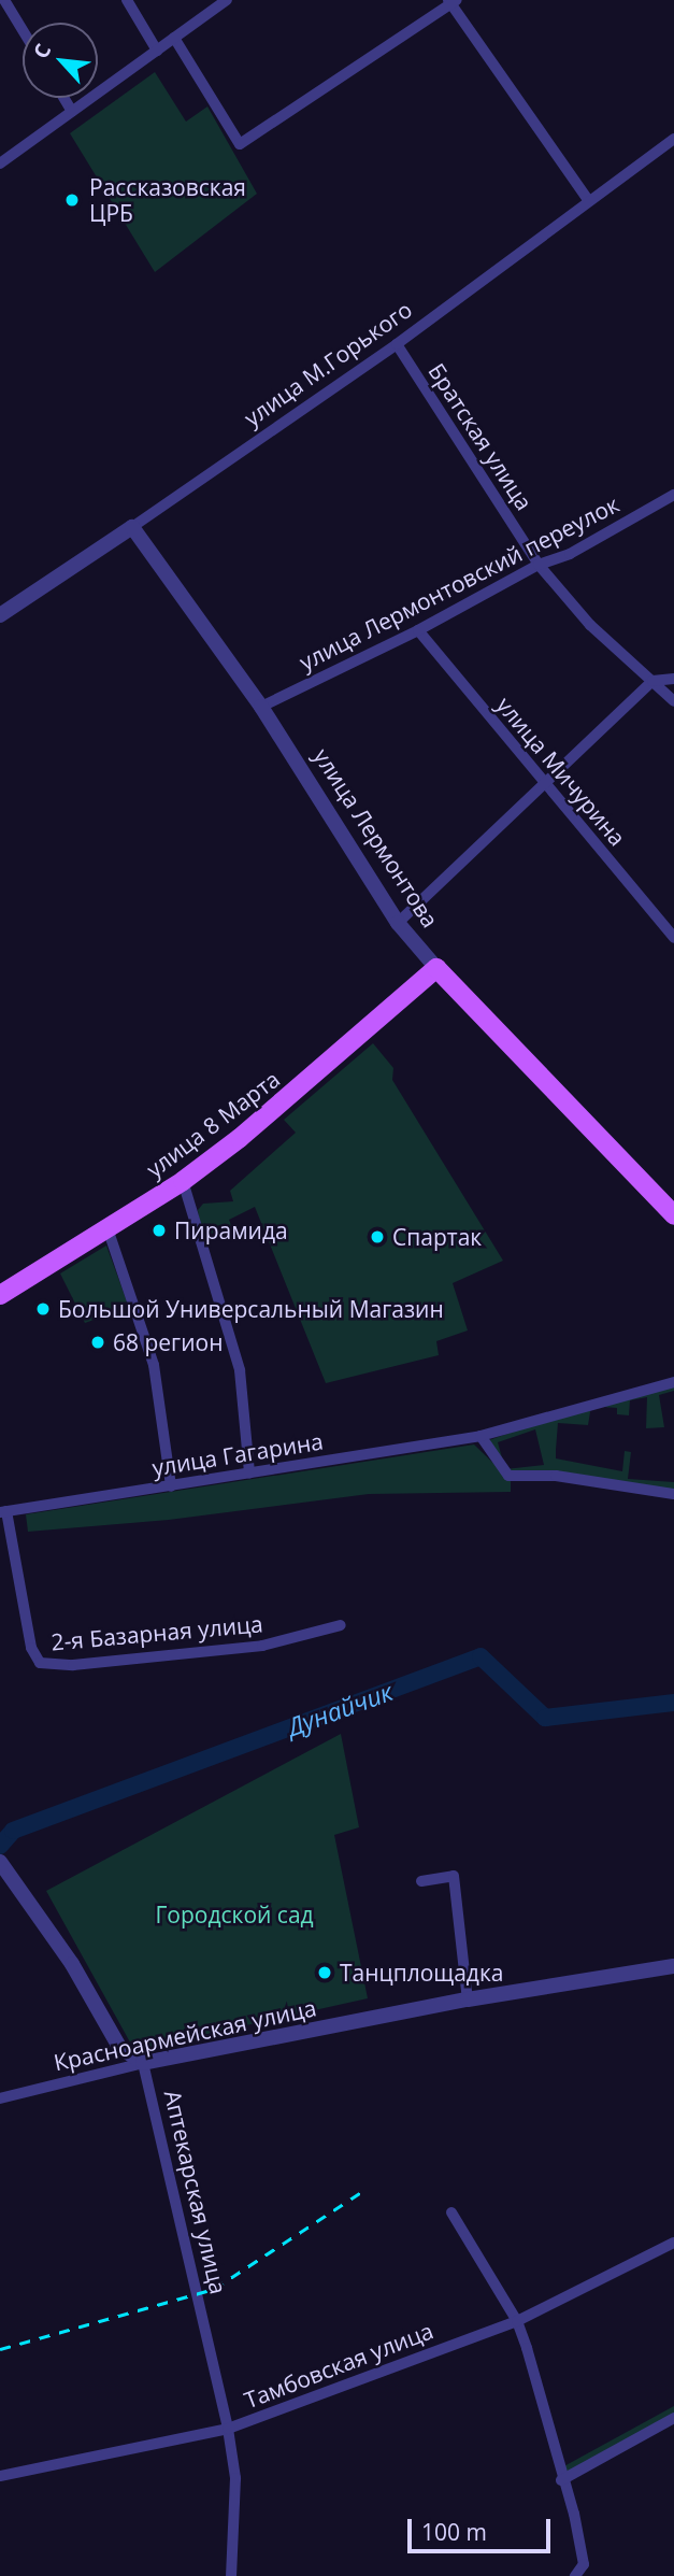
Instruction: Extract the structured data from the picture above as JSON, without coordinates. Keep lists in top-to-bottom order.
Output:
{
  "streets": {
    "main road": ["улица Лермонтова", "улица 8 Марта"],
    "street": [
      "улица М.Горького",
      "Братская улица",
      "улица Лермонтовский переулок",
      "улица Мичурина",
      "улица Гагарина",
      "2-я Базарная улица",
      "Красноармейская улица",
      "Аптекарская улица",
      "Тамбовская улица"
    ]
  },
  "crossings": [
    ["улица М.Горького", "Братская улица"],
    ["улица М.Горького", "улица Лермонтова"],
    ["Братская улица", "улица Лермонтовский переулок"],
    ["улица Лермонтовский переулок", "улица Мичурина"],
    ["улица Лермонтовский переулок", "улица Лермонтова"],
    ["улица Лермонтова", "улица 8 Марта"],
    ["улица Гагарина", "2-я Базарная улица"],
    ["Красноармейская улица", "Аптекарская улица"],
    ["Аптекарская улица", "Тамбовская улица"]
  ],
  "water": ["Дунайчик"],
  "parks": ["Городской сад"],
  "places": [
    "Рассказовская ЦРБ",
    "Пирамида",
    "Спартак",
    "Большой Универсальный Магазин",
    "68 регион",
    "Танцплощадка"
  ],
  "scale_bar": "100 m",
  "north": "top left"
}
